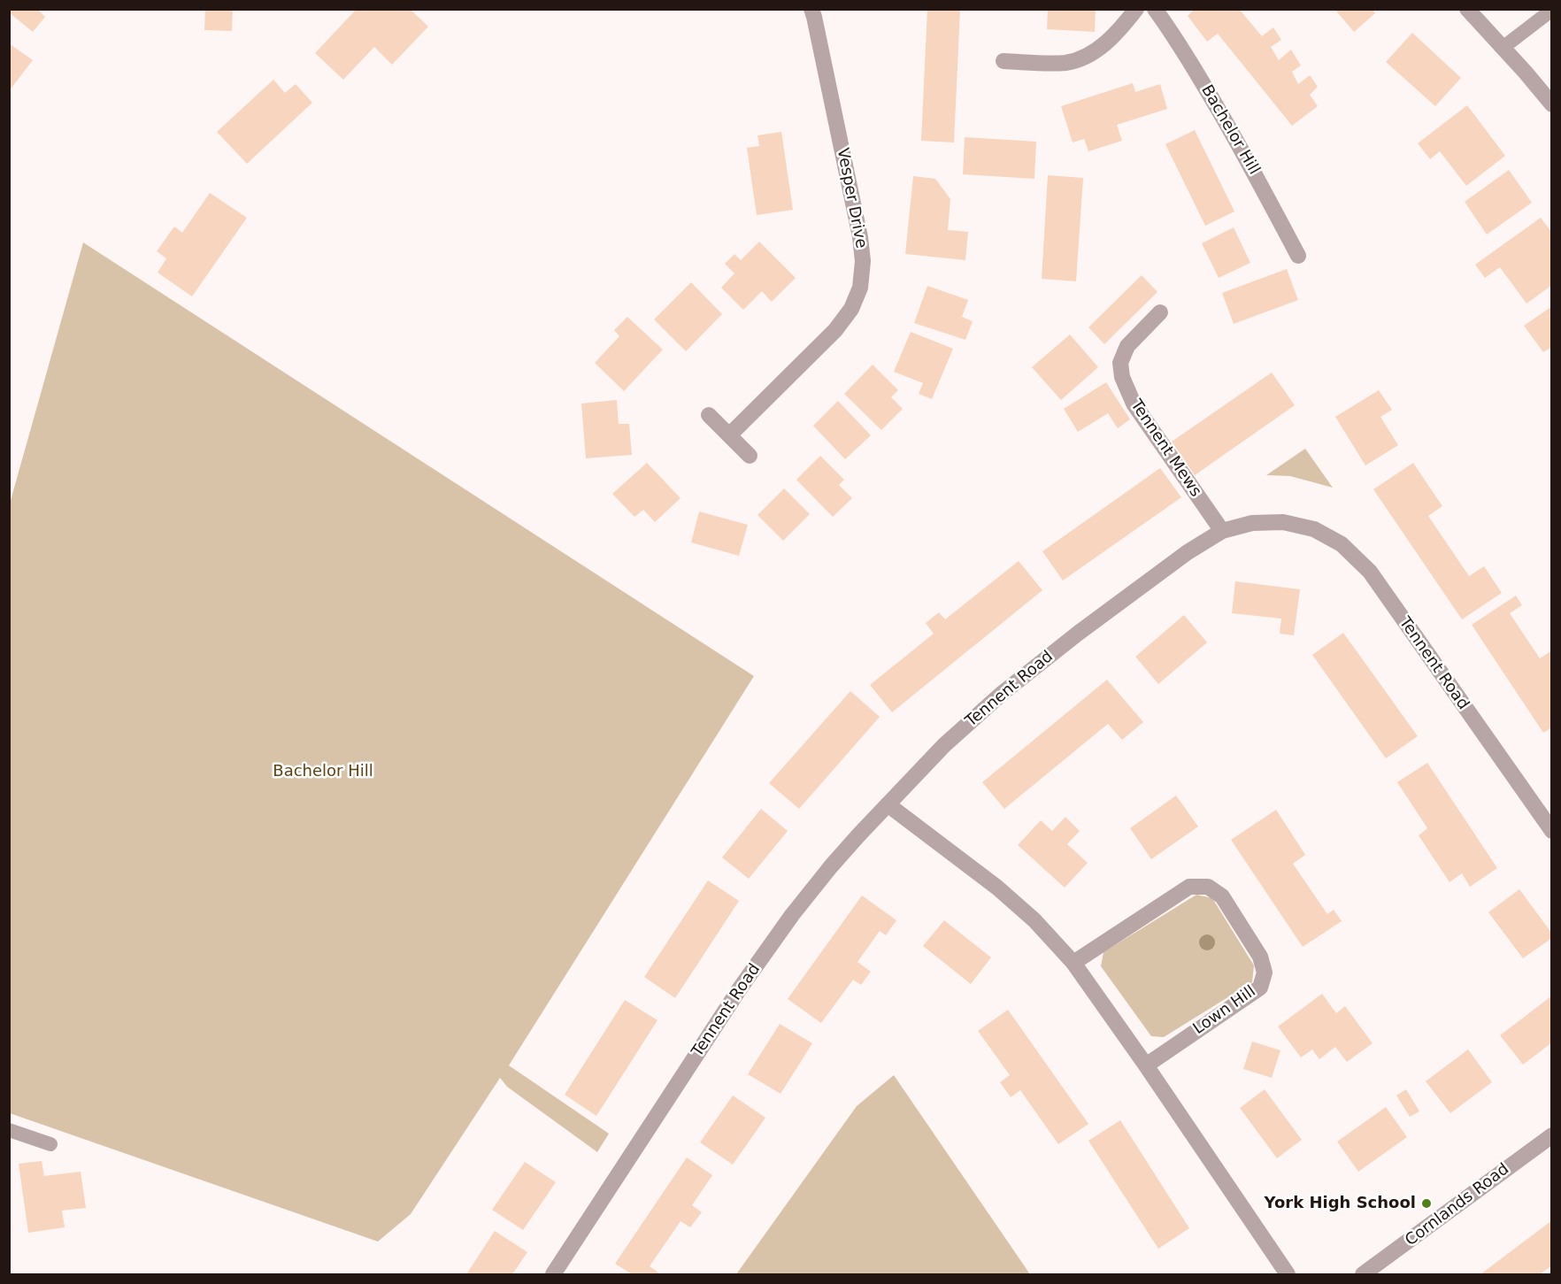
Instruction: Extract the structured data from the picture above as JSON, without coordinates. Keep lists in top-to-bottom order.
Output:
{
  "streets": {
    "street": [
      "Bachelor Hill",
      "Vesper Drive",
      "Tennent Mews",
      "Tennent Road",
      "Lown Hill",
      "Cornlands Road"
    ]
  },
  "crossings": [
    ["Tennent Mews", "Tennent Road"]
  ],
  "parks": ["Bachelor Hill"],
  "places": ["York High School"]
}
